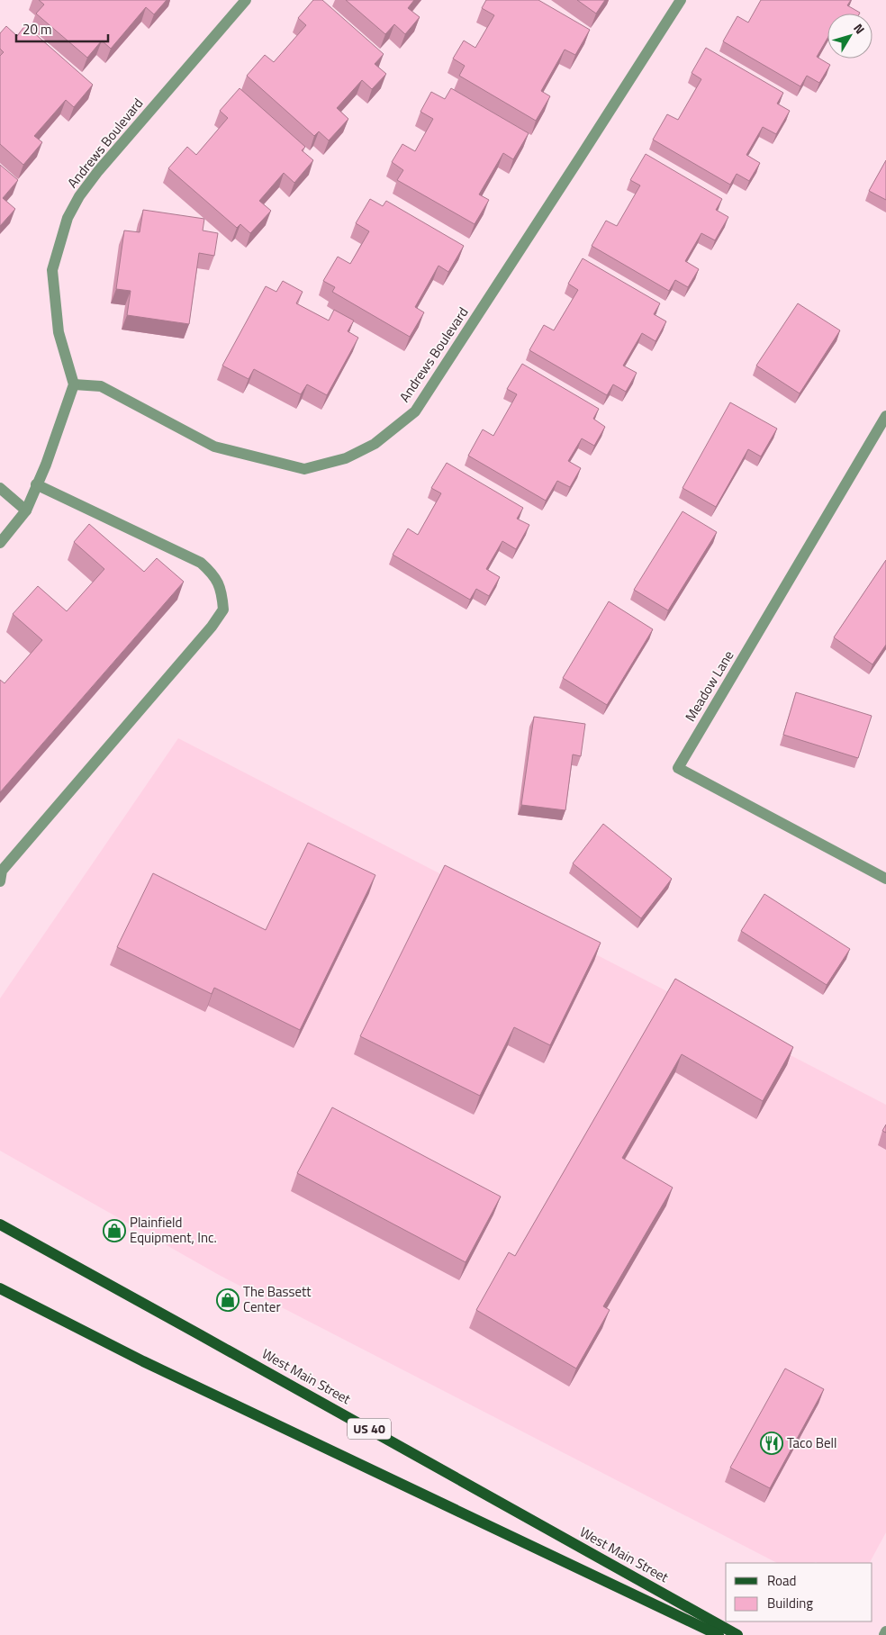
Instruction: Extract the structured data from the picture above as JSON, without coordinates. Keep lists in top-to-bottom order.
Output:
{
  "streets": {
    "main road": ["West Main Street", "US 40"],
    "street": ["Andrews Boulevard", "Meadow Lane"]
  },
  "places": {
    "shop": ["Plainfield Equipment, Inc.", "The Bassett Center"],
    "restaurant": ["Taco Bell"]
  },
  "legend": ["Road", "Building"],
  "scale_bar": "20 m",
  "north": "top right"
}
